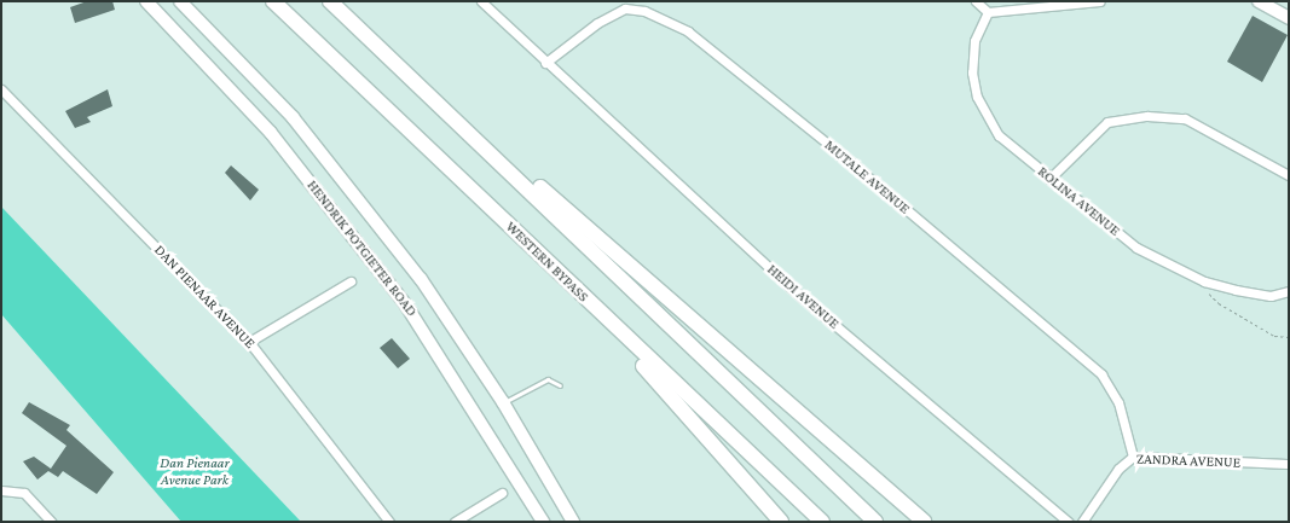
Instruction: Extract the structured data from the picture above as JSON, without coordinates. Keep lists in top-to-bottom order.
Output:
{
  "streets": {
    "highway": ["WESTERN BYPASS"],
    "main road": ["HENDRIK POTGIETER ROAD"],
    "street": [
      "MUTALE AVENUE",
      "ROLINA AVENUE",
      "DAN PIENAAR AVENUE",
      "HEIDI AVENUE",
      "ZANDRA AVENUE"
    ]
  },
  "crossings": [
    ["MUTALE AVENUE", "HEIDI AVENUE"],
    ["MUTALE AVENUE", "ZANDRA AVENUE"]
  ],
  "parks": ["Dan Pienaar Avenue Park"]
}
